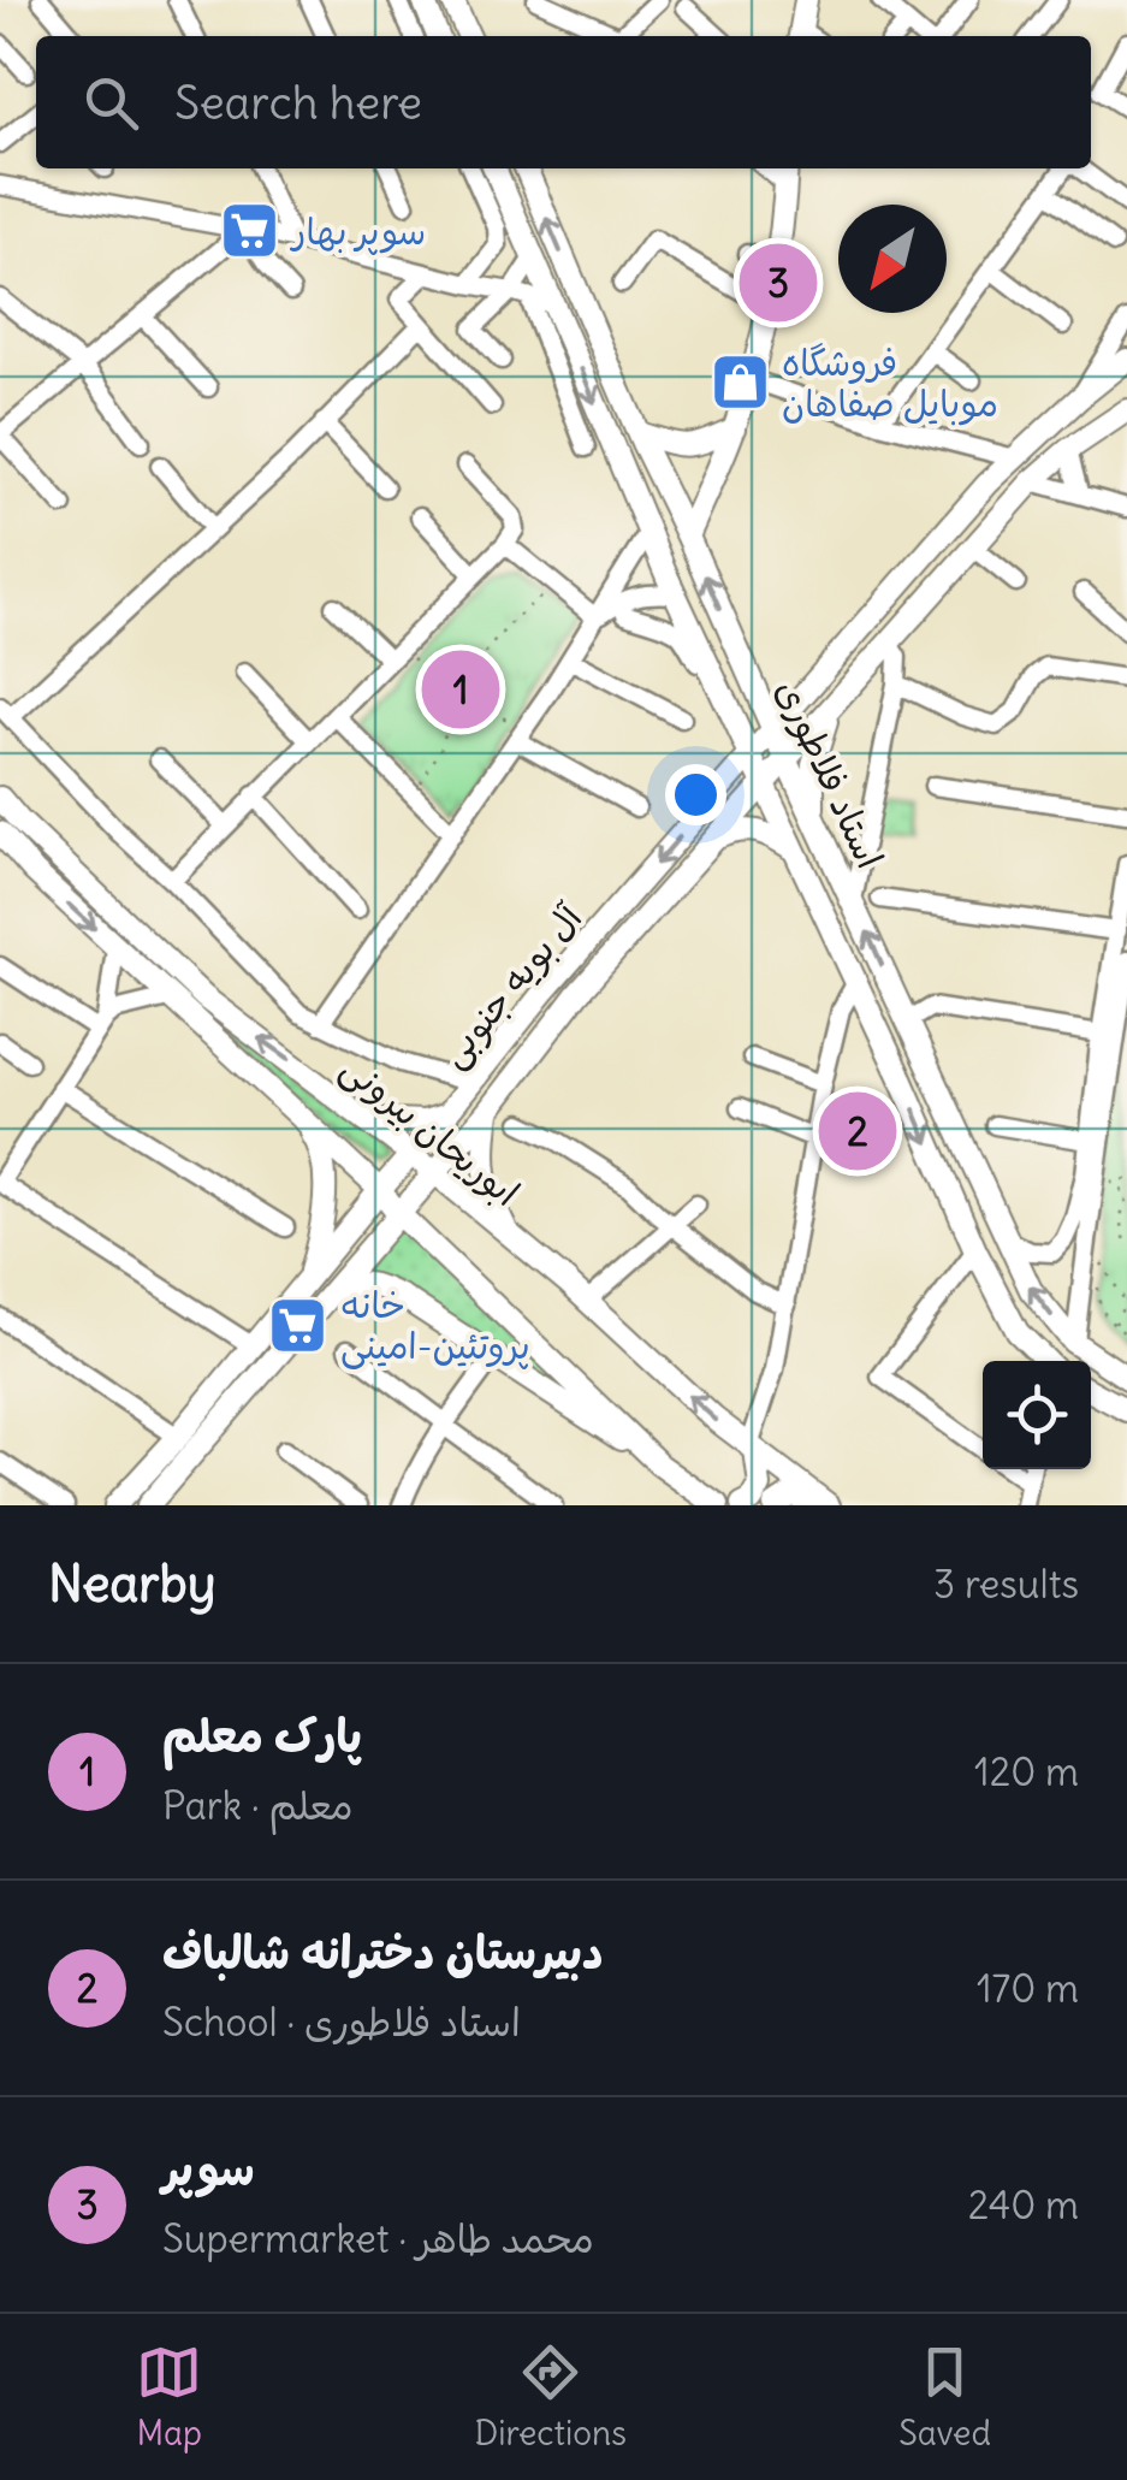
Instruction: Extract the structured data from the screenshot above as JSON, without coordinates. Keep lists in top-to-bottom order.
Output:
{
  "streets": {
    "main road": ["استاد فلاطوری", "آل بویه جنوبی", "ابوریحان بیرونی"]
  },
  "crossings": [
    ["استاد فلاطوری", "آل بویه جنوبی"],
    ["آل بویه جنوبی", "ابوریحان بیرونی"]
  ],
  "places": {
    "supermarket": ["سوپر بهار", "خانه پروتئین-امینی"],
    "shop": ["فروشگاه موبایل صفاهان"]
  },
  "north": "bottom left",
  "page": {
    "search": "Search here",
    "pins": ["3", "1", "2"],
    "heading": ["Nearby", "3 results"],
    "list": [
      {
        "mark": "1",
        "name": "پارک معلم",
        "note": "Park · معلم",
        "value": "120 m"
      },
      {
        "mark": "2",
        "name": "دبیرستان دخترانه شالباف",
        "note": "School · استاد فلاطوری",
        "value": "170 m"
      },
      {
        "mark": "3",
        "name": "سوپر",
        "note": "Supermarket · محمد طاهر",
        "value": "240 m"
      }
    ],
    "nav": ["Map", "Directions", "Saved"]
  }
}
